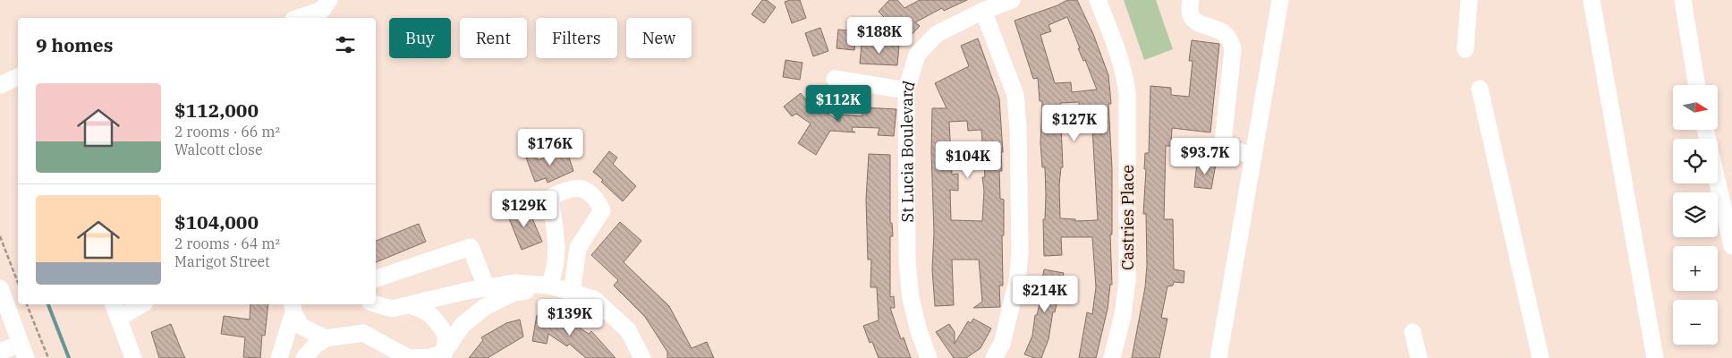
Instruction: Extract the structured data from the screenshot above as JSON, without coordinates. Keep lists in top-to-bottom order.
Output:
{
  "streets": {
    "street": ["St Lucia Boulevard", "Castries Place"]
  },
  "north": "right",
  "page": {
    "price": [
      "$188K",
      "$112K",
      "$127K",
      "$176K",
      "$93.7K",
      "$104K",
      "$129K",
      "$214K",
      "$139K"
    ],
    "chip": [
      "Buy",
      "Rent",
      "Filters",
      "New"
    ],
    "heading": "9 homes",
    "list": [
      {
        "name": "$112,000",
        "note": "2 rooms · 66 m² · Walcott close"
      },
      {
        "name": "$104,000",
        "note": "2 rooms · 64 m² · Marigot Street"
      }
    ],
    "map_buttons": ["+", "−"]
  }
}
